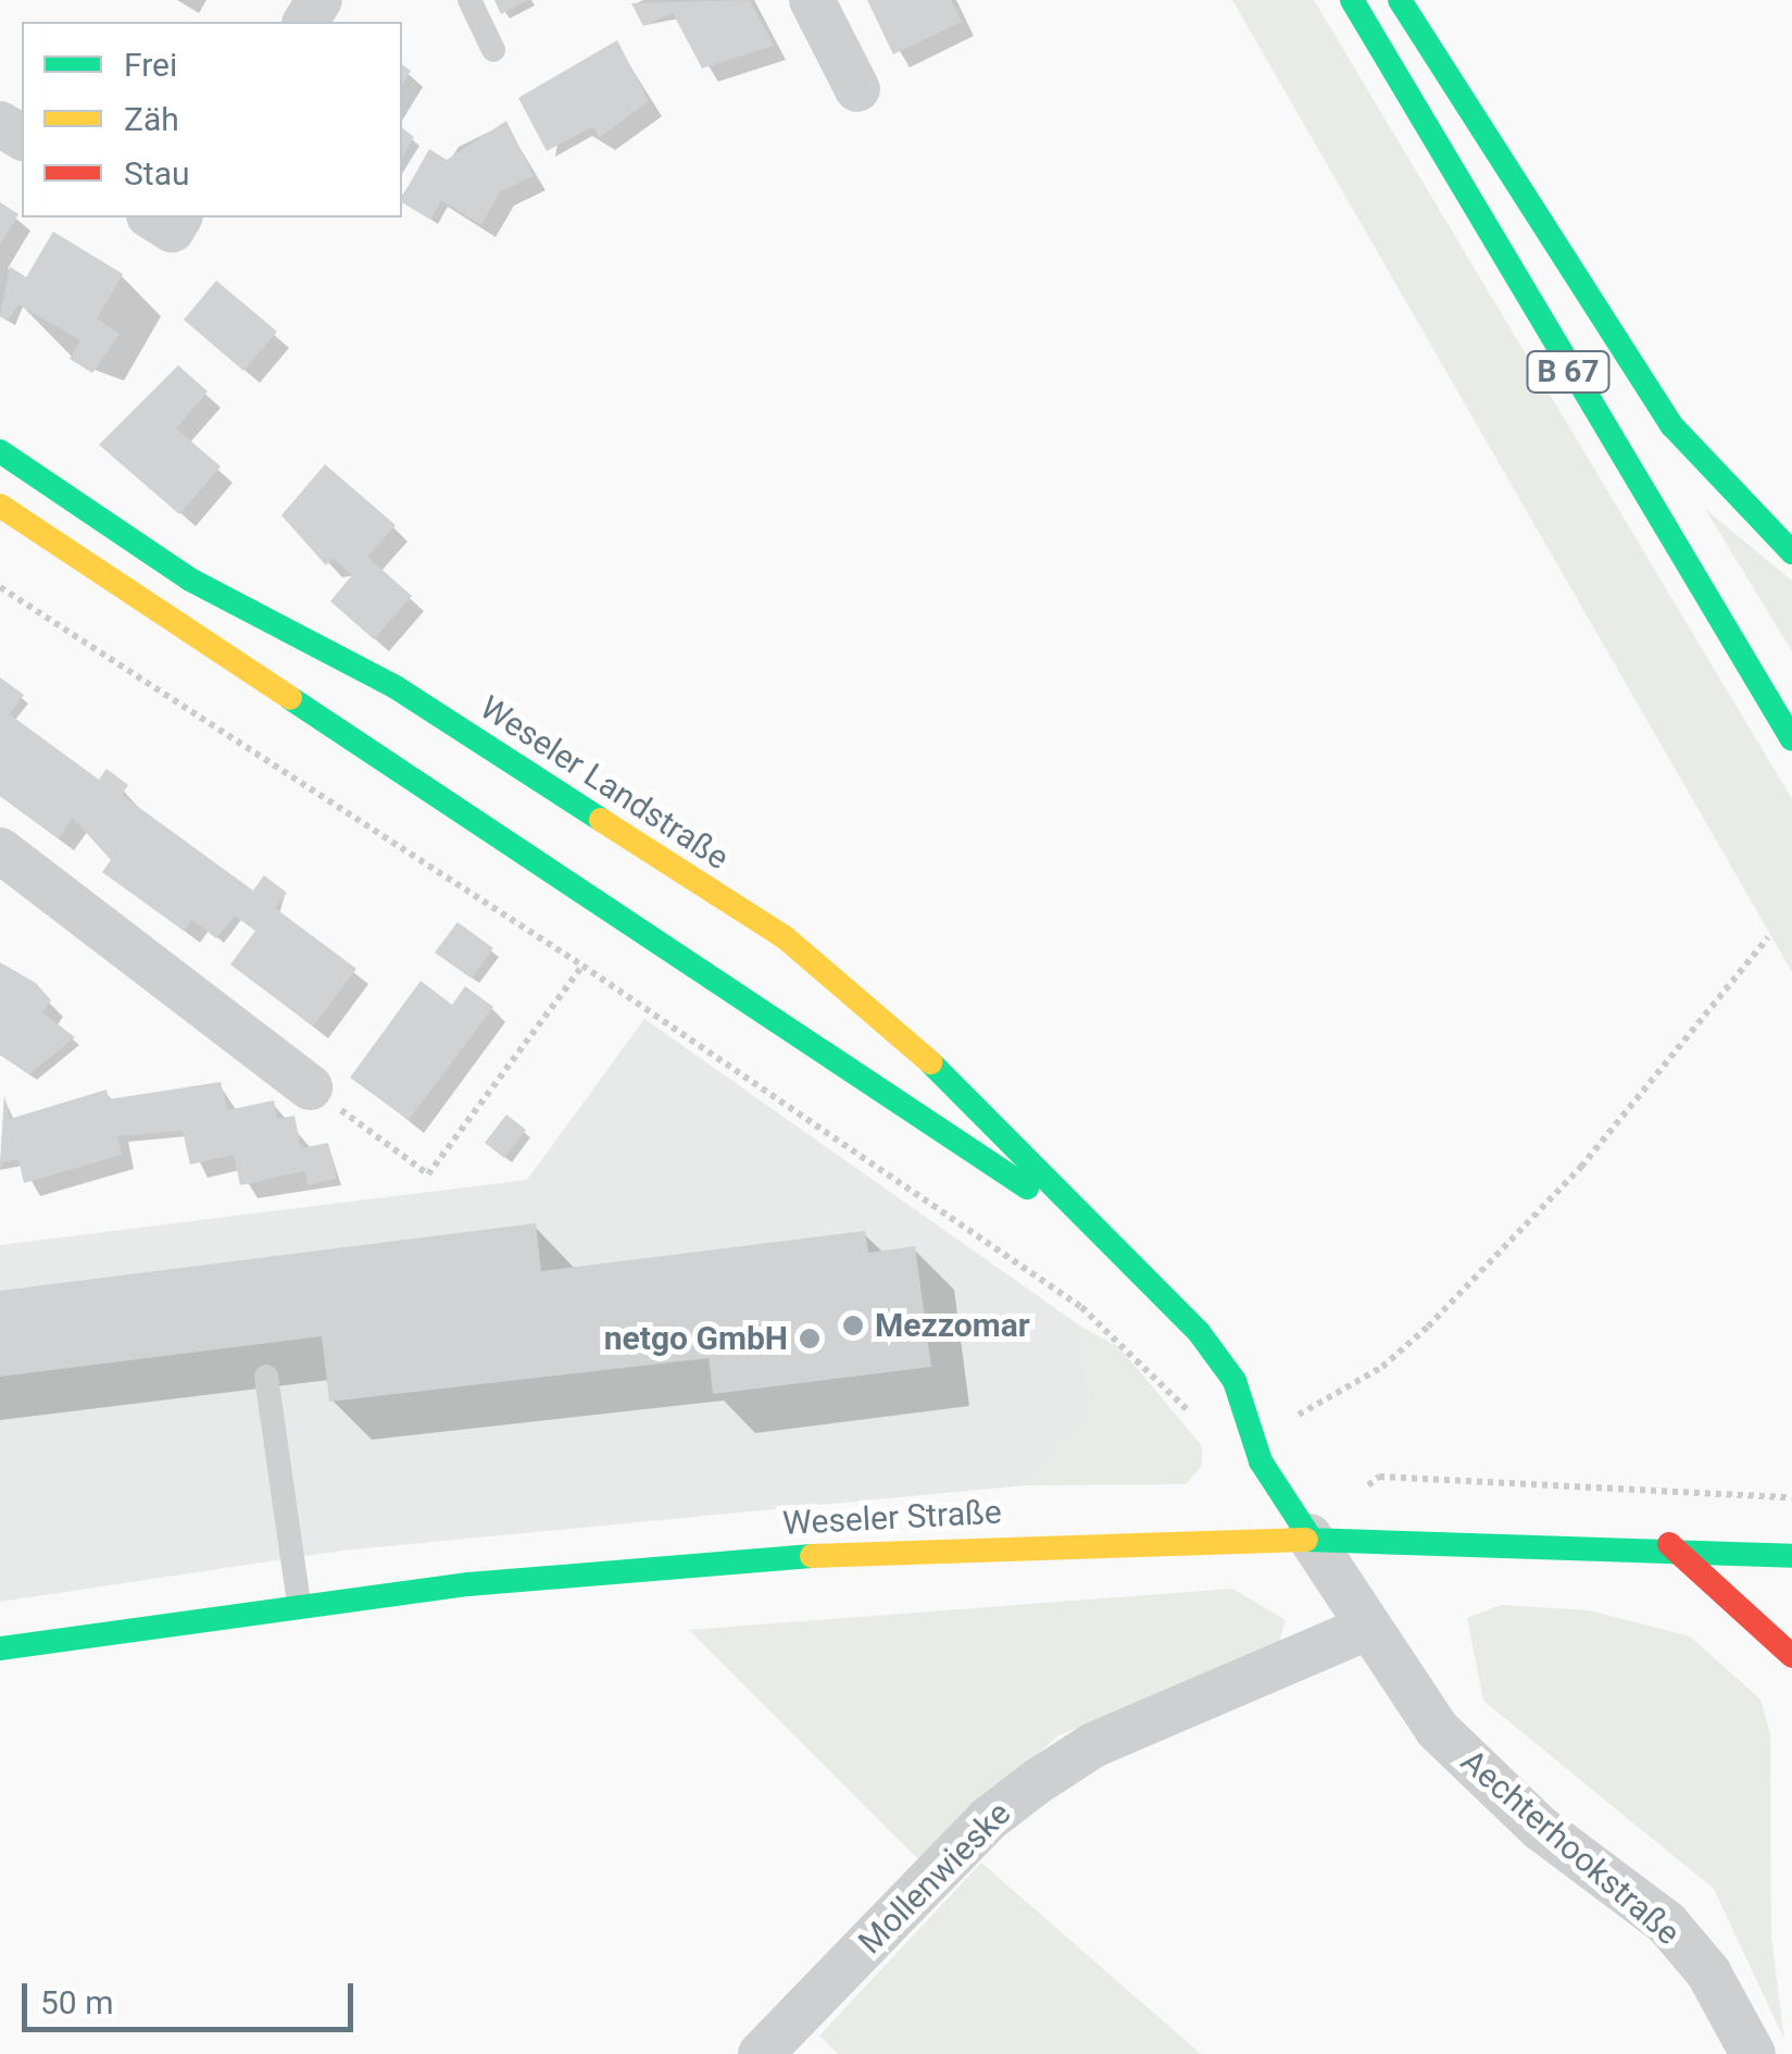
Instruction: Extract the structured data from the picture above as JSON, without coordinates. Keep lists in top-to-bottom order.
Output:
{
  "streets": {
    "main road": ["B 67", "Weseler Landstraße", "Weseler Straße"],
    "street": ["Aechterhookstraße", "Mollenwieske"]
  },
  "crossings": [
    ["Weseler Landstraße", "Weseler Straße"],
    ["Weseler Landstraße", "Aechterhookstraße"],
    ["Weseler Straße", "Aechterhookstraße"],
    ["Aechterhookstraße", "Mollenwieske"]
  ],
  "places": ["Mezzomar", "netgo GmbH"],
  "legend": ["Frei", "Zäh", "Stau"],
  "scale_bar": "50 m"
}
